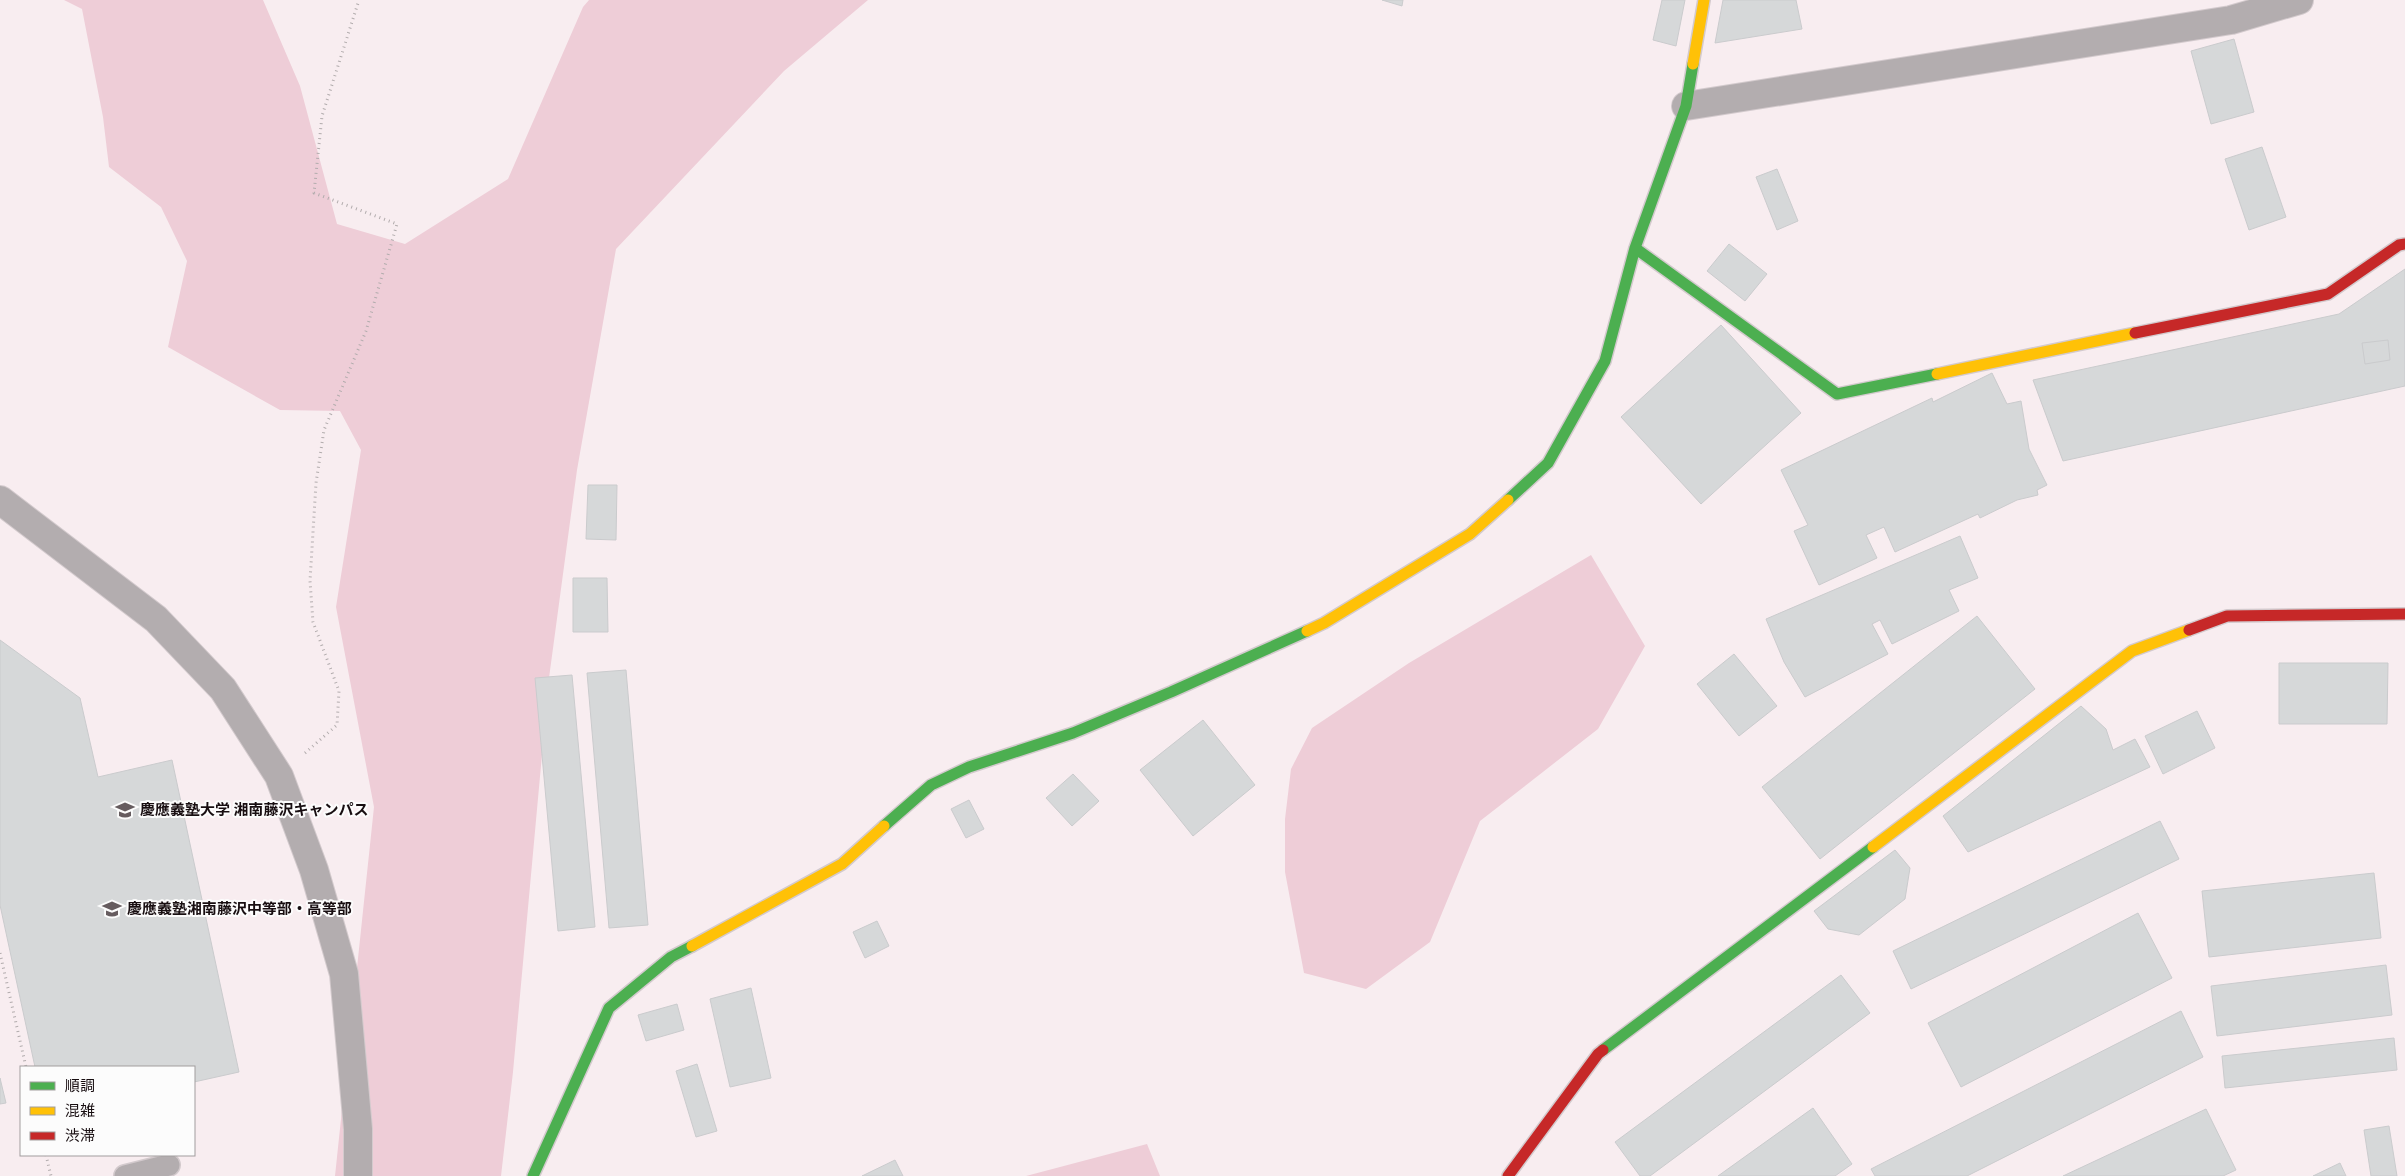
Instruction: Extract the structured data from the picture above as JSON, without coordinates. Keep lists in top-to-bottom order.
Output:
{
  "places": {
    "school or university": ["慶應義塾大学 湘南藤沢キャンパス", "慶應義塾湘南藤沢中等部・高等部"]
  },
  "legend": ["順調", "混雑", "渋滞"]
}
